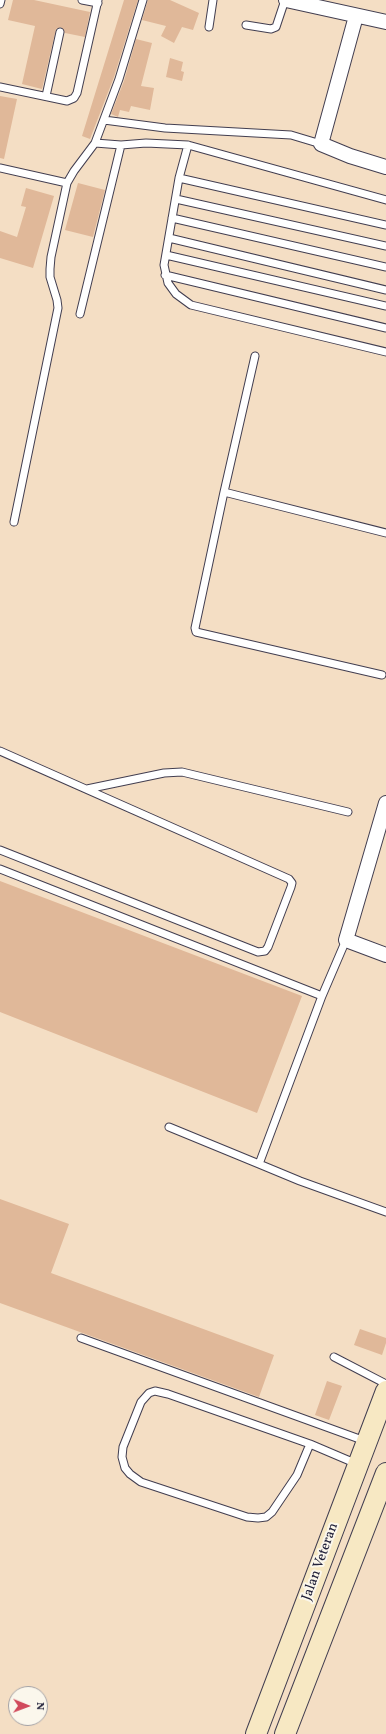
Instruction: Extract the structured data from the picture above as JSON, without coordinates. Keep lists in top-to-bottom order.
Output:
{
  "streets": {
    "main road": ["Jalan Veteran"]
  },
  "north": "right"
}
